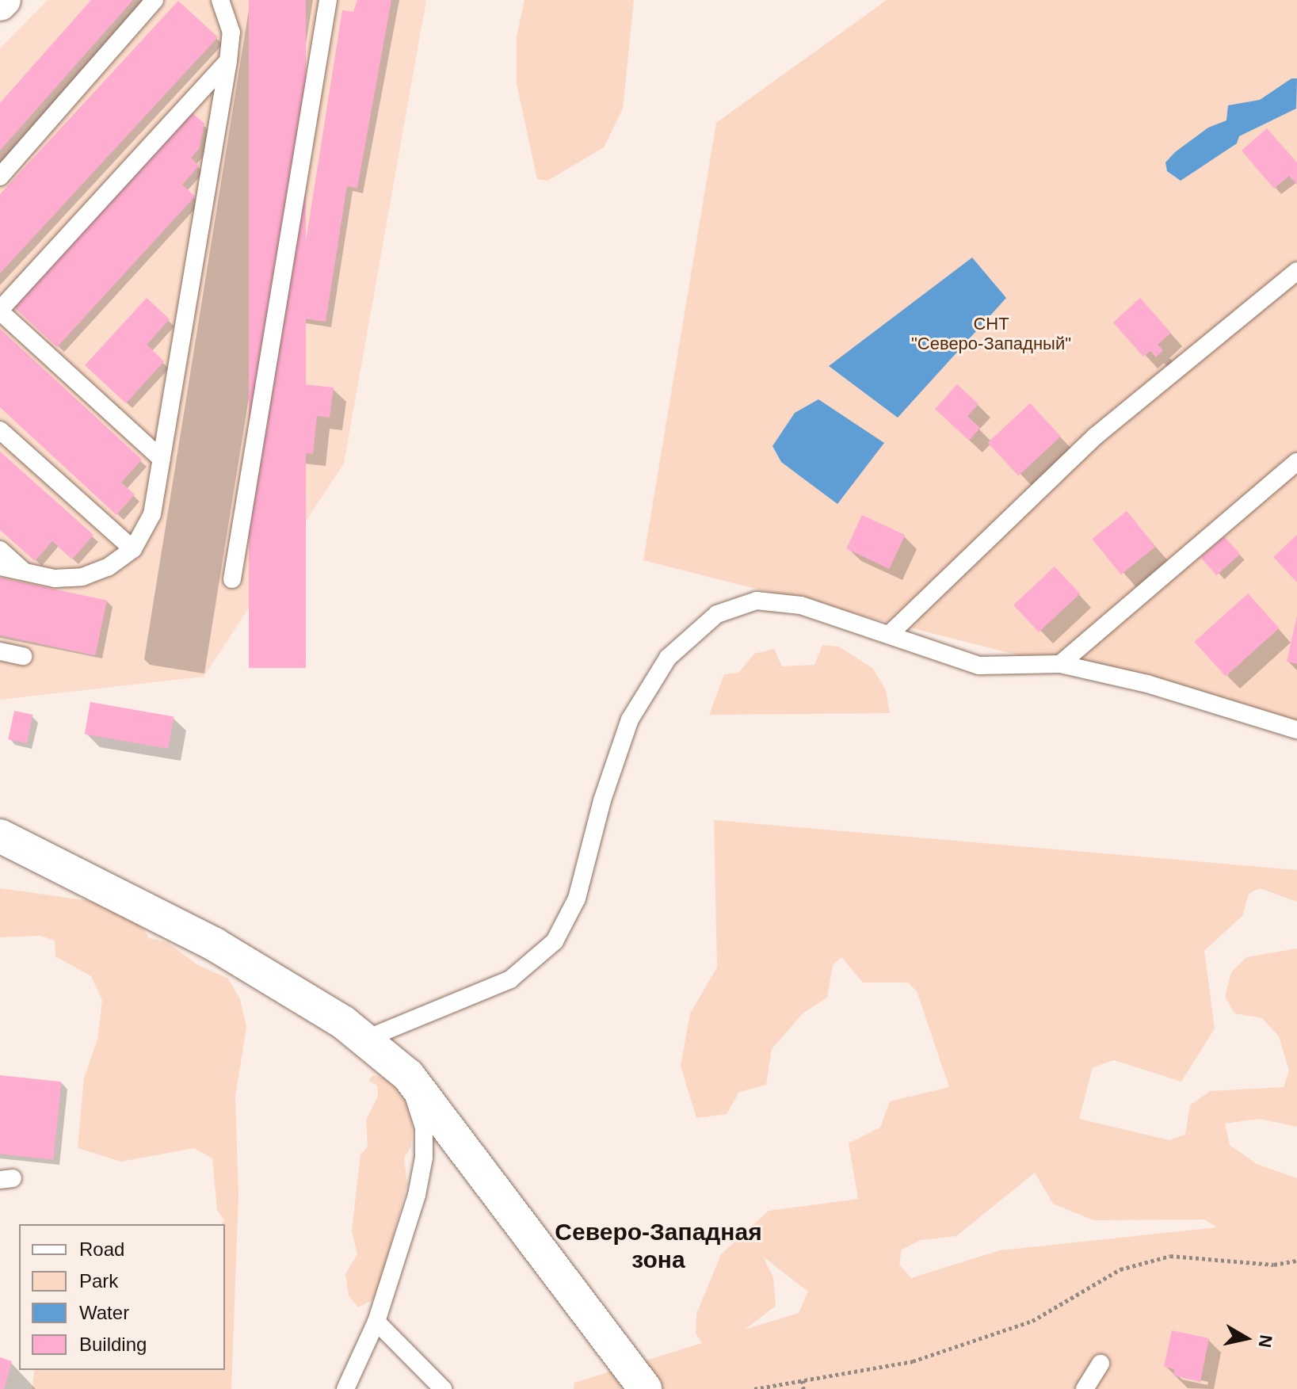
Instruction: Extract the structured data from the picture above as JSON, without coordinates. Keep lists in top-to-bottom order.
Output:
{
  "districts": ["Северо-Западная зона"],
  "parks": ["СНТ \"Северо-Западный\""],
  "legend": [
    "Road",
    "Park",
    "Water",
    "Building"
  ],
  "north": "right"
}
